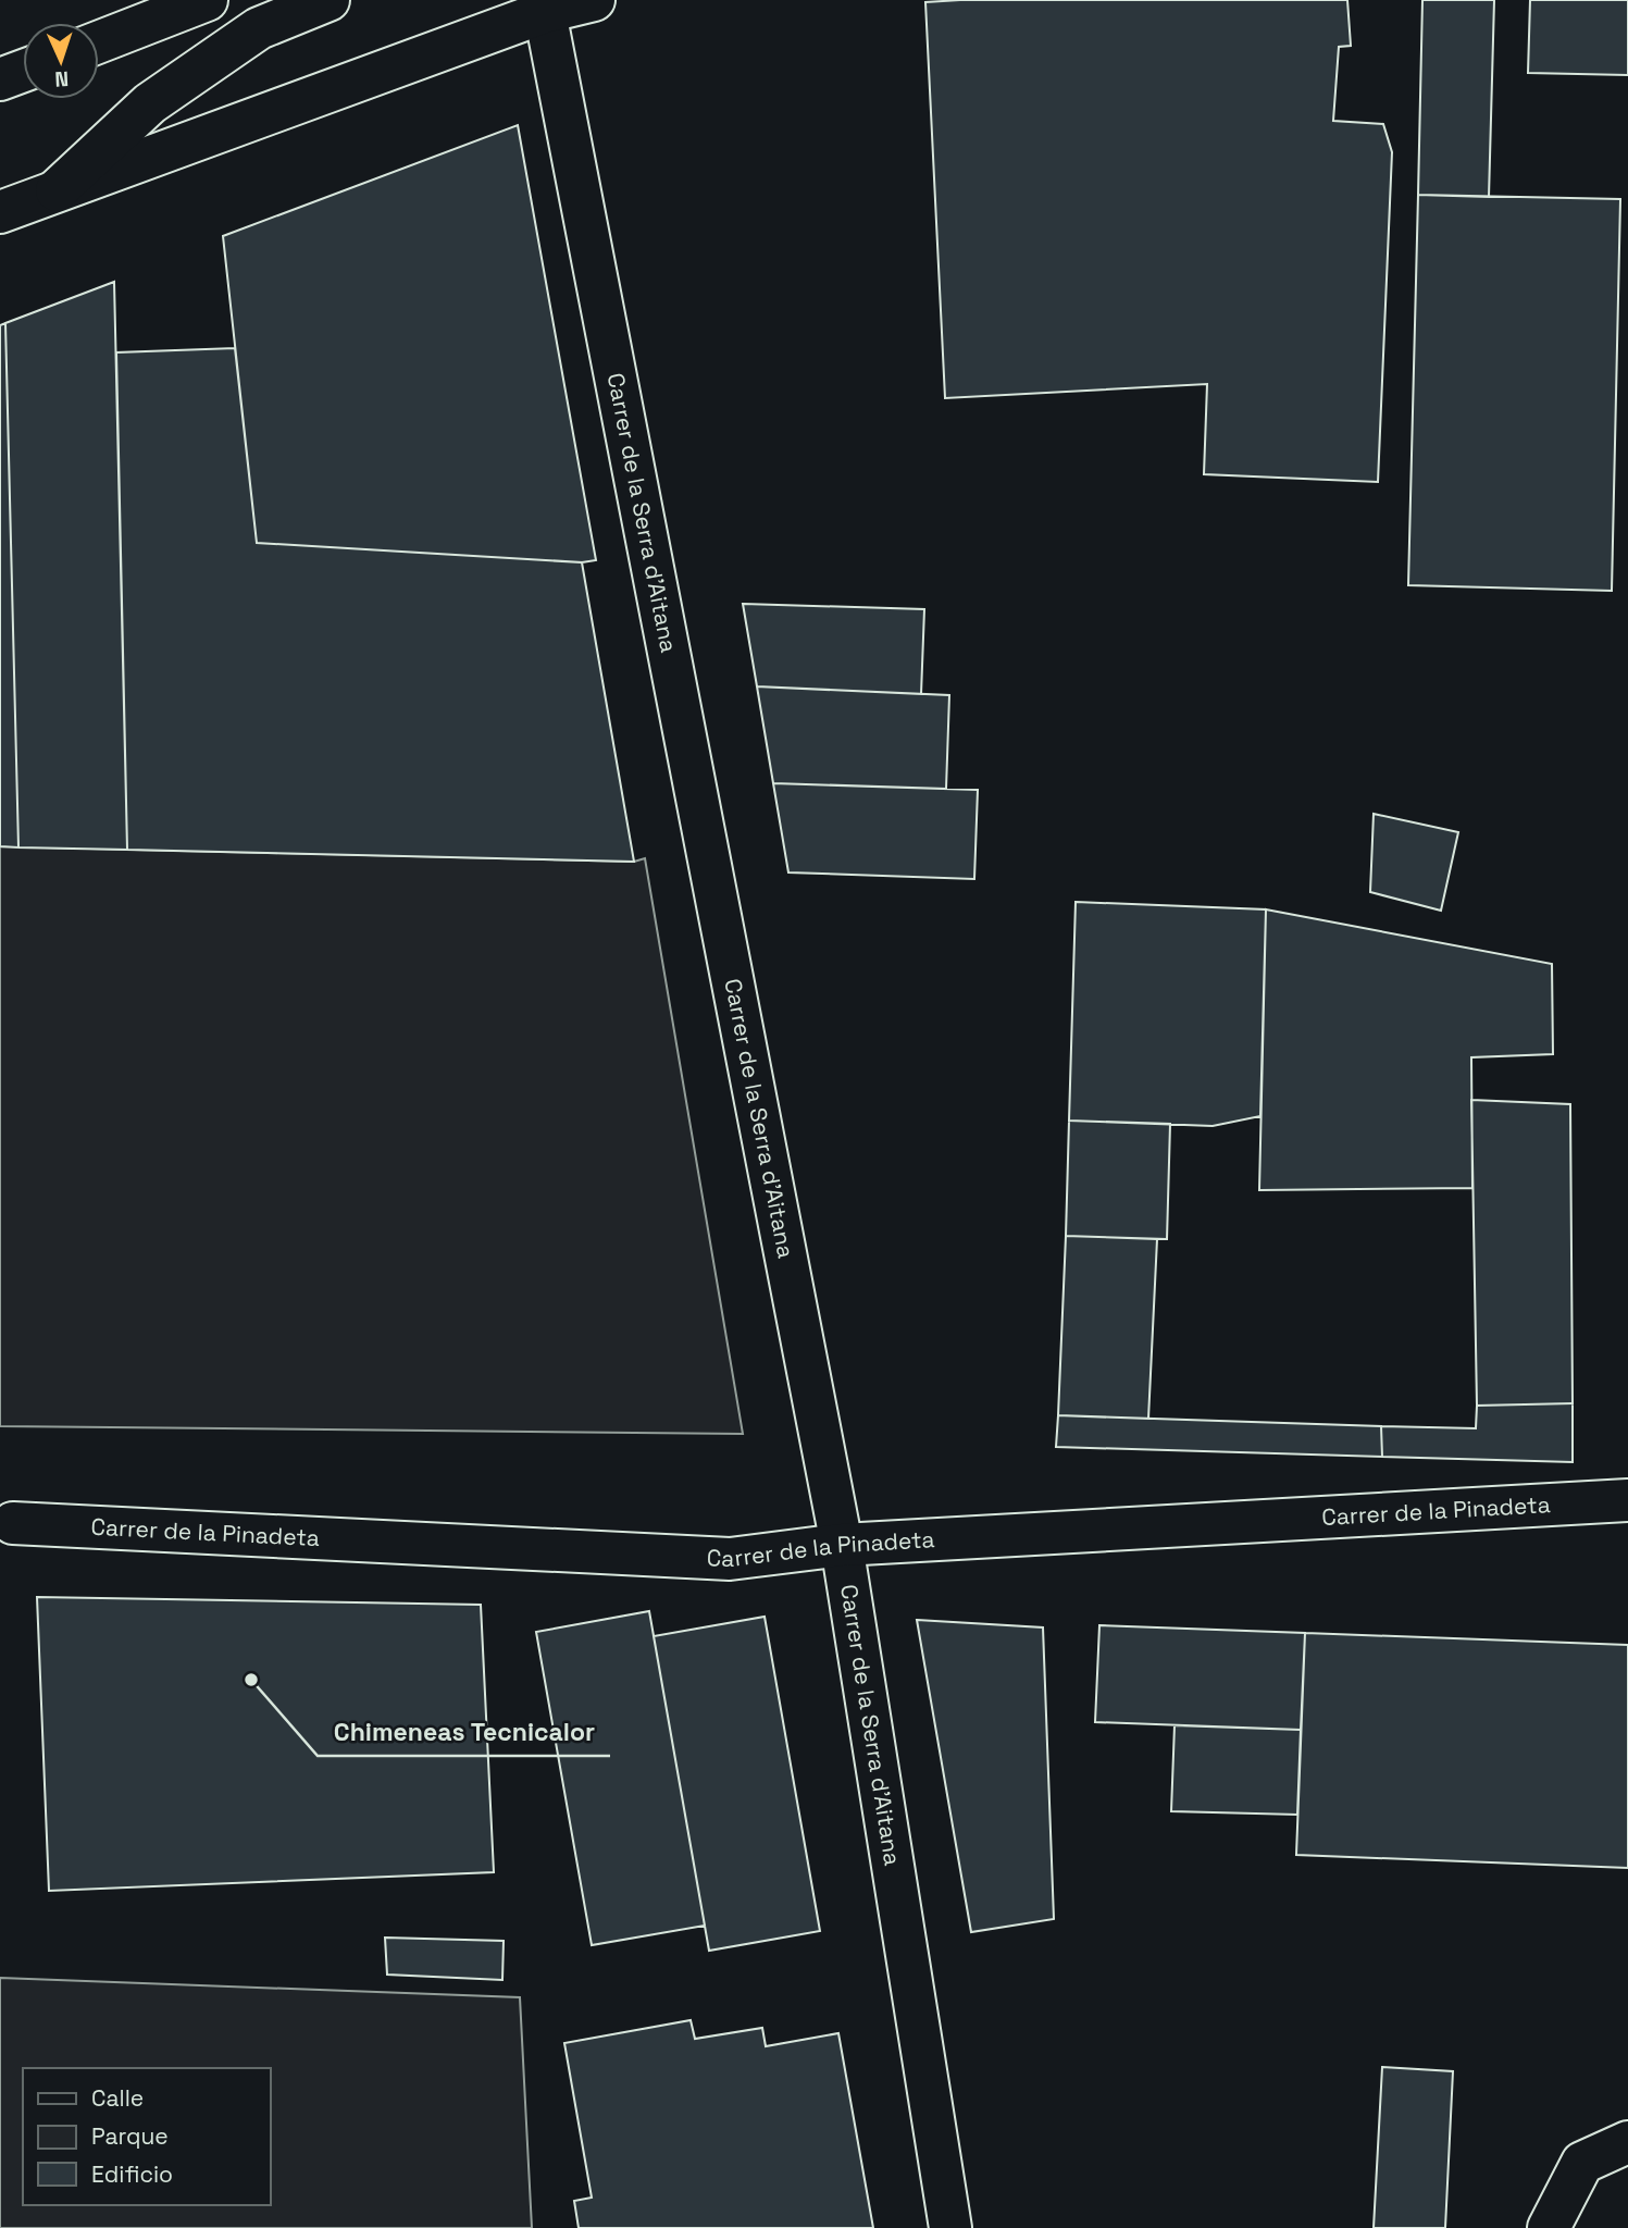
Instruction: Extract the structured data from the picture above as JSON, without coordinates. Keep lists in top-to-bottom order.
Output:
{
  "streets": {
    "main road": ["Carrer de la Serra d'Aitana", "Carrer de la Pinadeta"]
  },
  "crossings": [
    ["Carrer de la Serra d'Aitana", "Carrer de la Pinadeta"]
  ],
  "places": ["Chimeneas Tecnicalor"],
  "legend": ["Calle", "Parque", "Edificio"],
  "north": "bottom"
}
